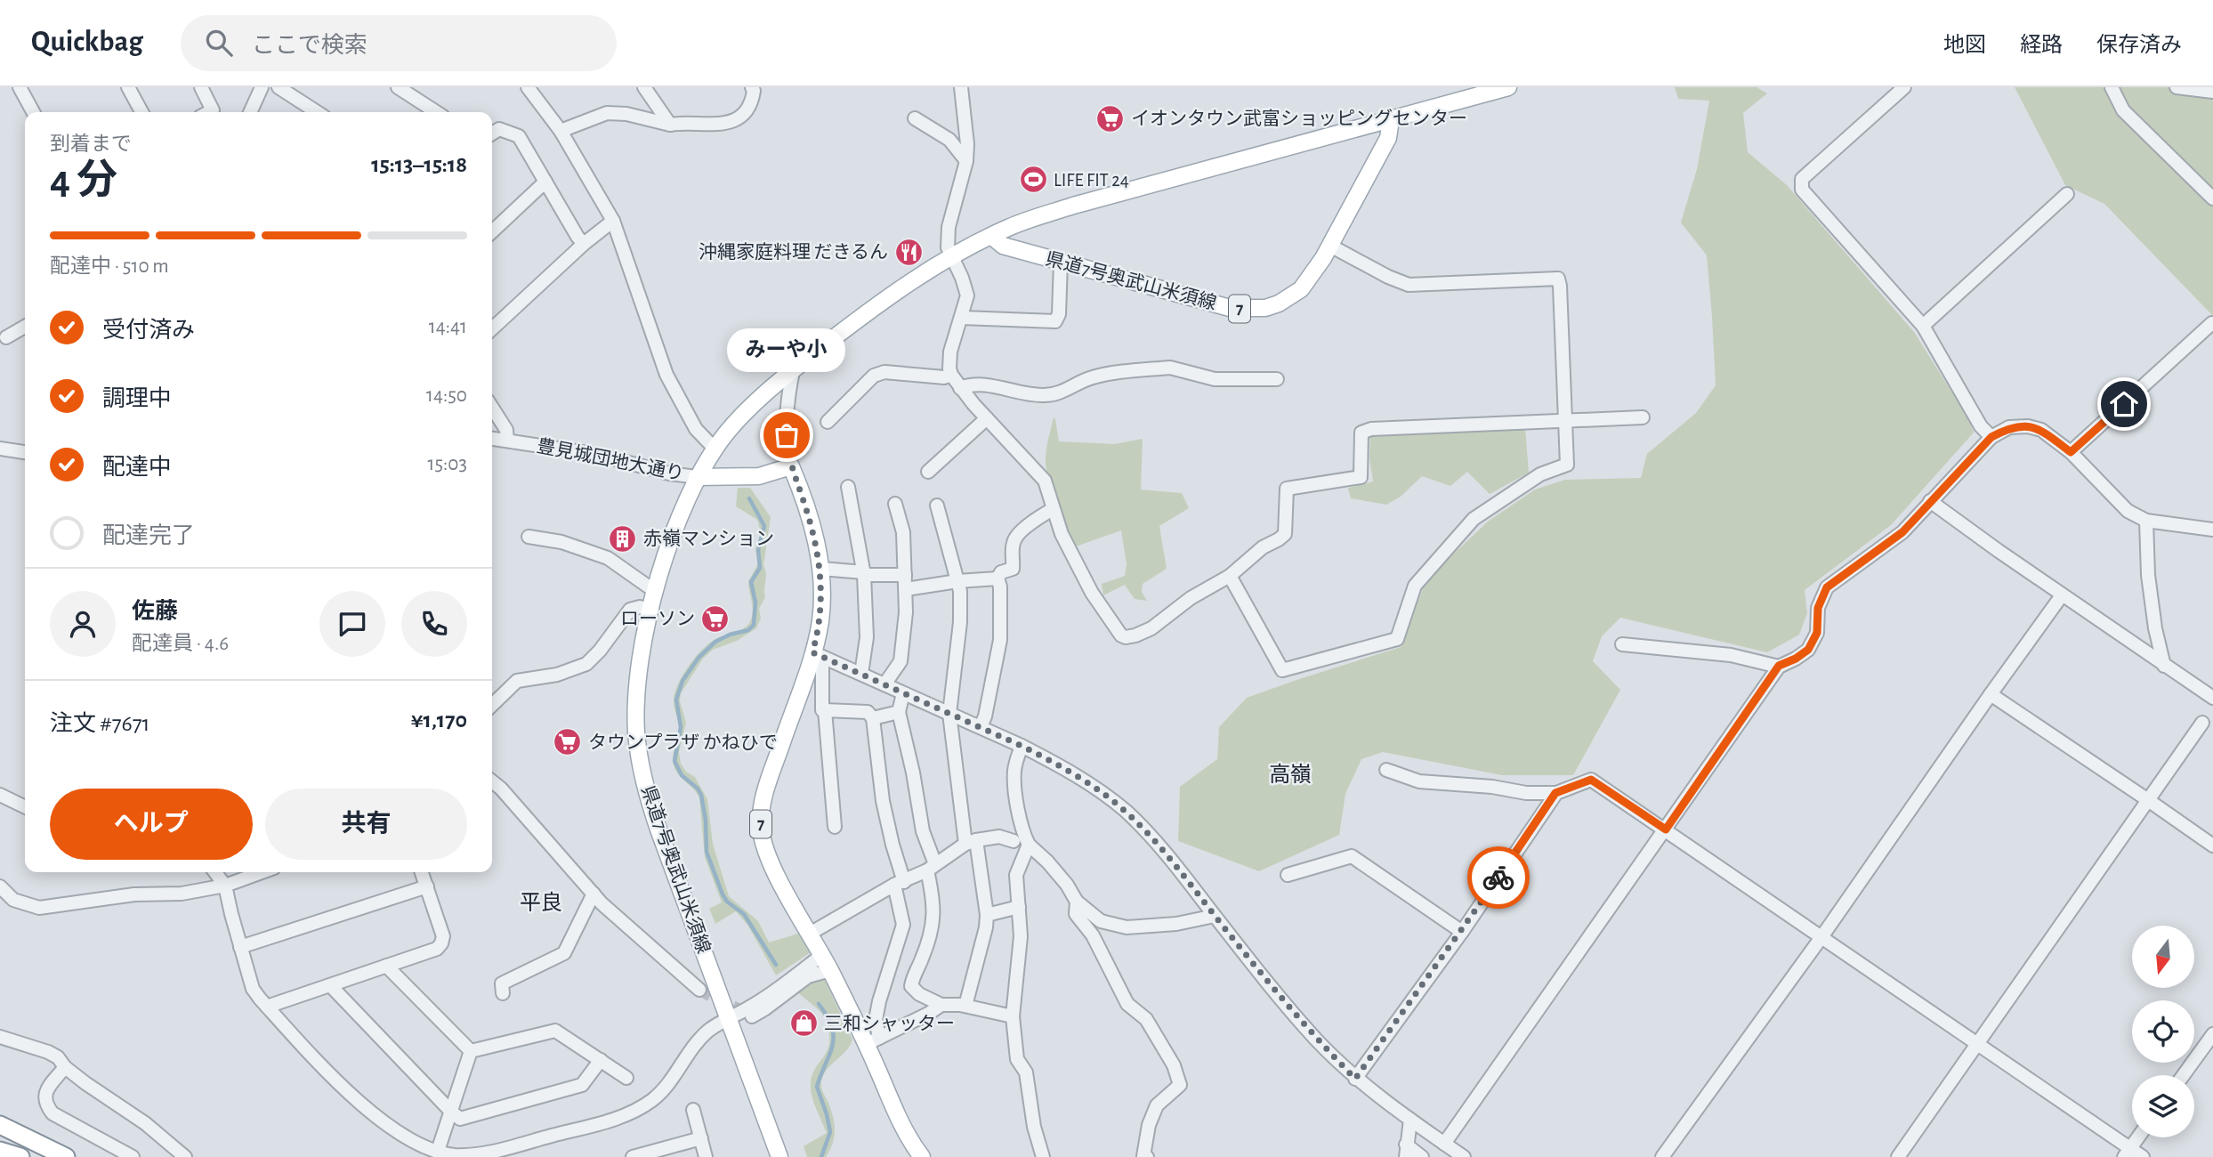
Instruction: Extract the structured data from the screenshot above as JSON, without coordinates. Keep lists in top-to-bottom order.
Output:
{
  "streets": {
    "main road": ["県道7号奥武山米須線", "7"],
    "street": ["豊見城団地大通り"]
  },
  "crossings": [
    ["県道7号奥武山米須線", "豊見城団地大通り"]
  ],
  "districts": ["高嶺", "平良"],
  "places": {
    "supermarket": ["イオンタウン武富ショッピングセンター", "ローソン", "タウンプラザ かねひで"],
    "sports": ["LIFE FIT 24"],
    "restaurant": ["沖縄家庭料理 だきるん"],
    "other": ["みーや小"],
    "building": ["赤嶺マンション"],
    "shop": ["三和シャッター"]
  },
  "north": "bottom",
  "page": {
    "header": "Quickbag",
    "search": "ここで検索",
    "nav": ["地図", "経路", "保存済み"],
    "heading": ["4 分", "到着まで", "15:13–15:18"],
    "panel": [
      "佐藤",
      "配達員 · 4.6",
      "注文 #7671",
      "¥1,170"
    ],
    "bar": "配達中 · 510 m",
    "list": [
      ["受付済み", "14:41"],
      ["調理中", "14:50"],
      ["配達中", "15:03"],
      "配達完了"
    ],
    "bubble": "みーや小",
    "buttons": ["ヘルプ", "共有"]
  }
}
